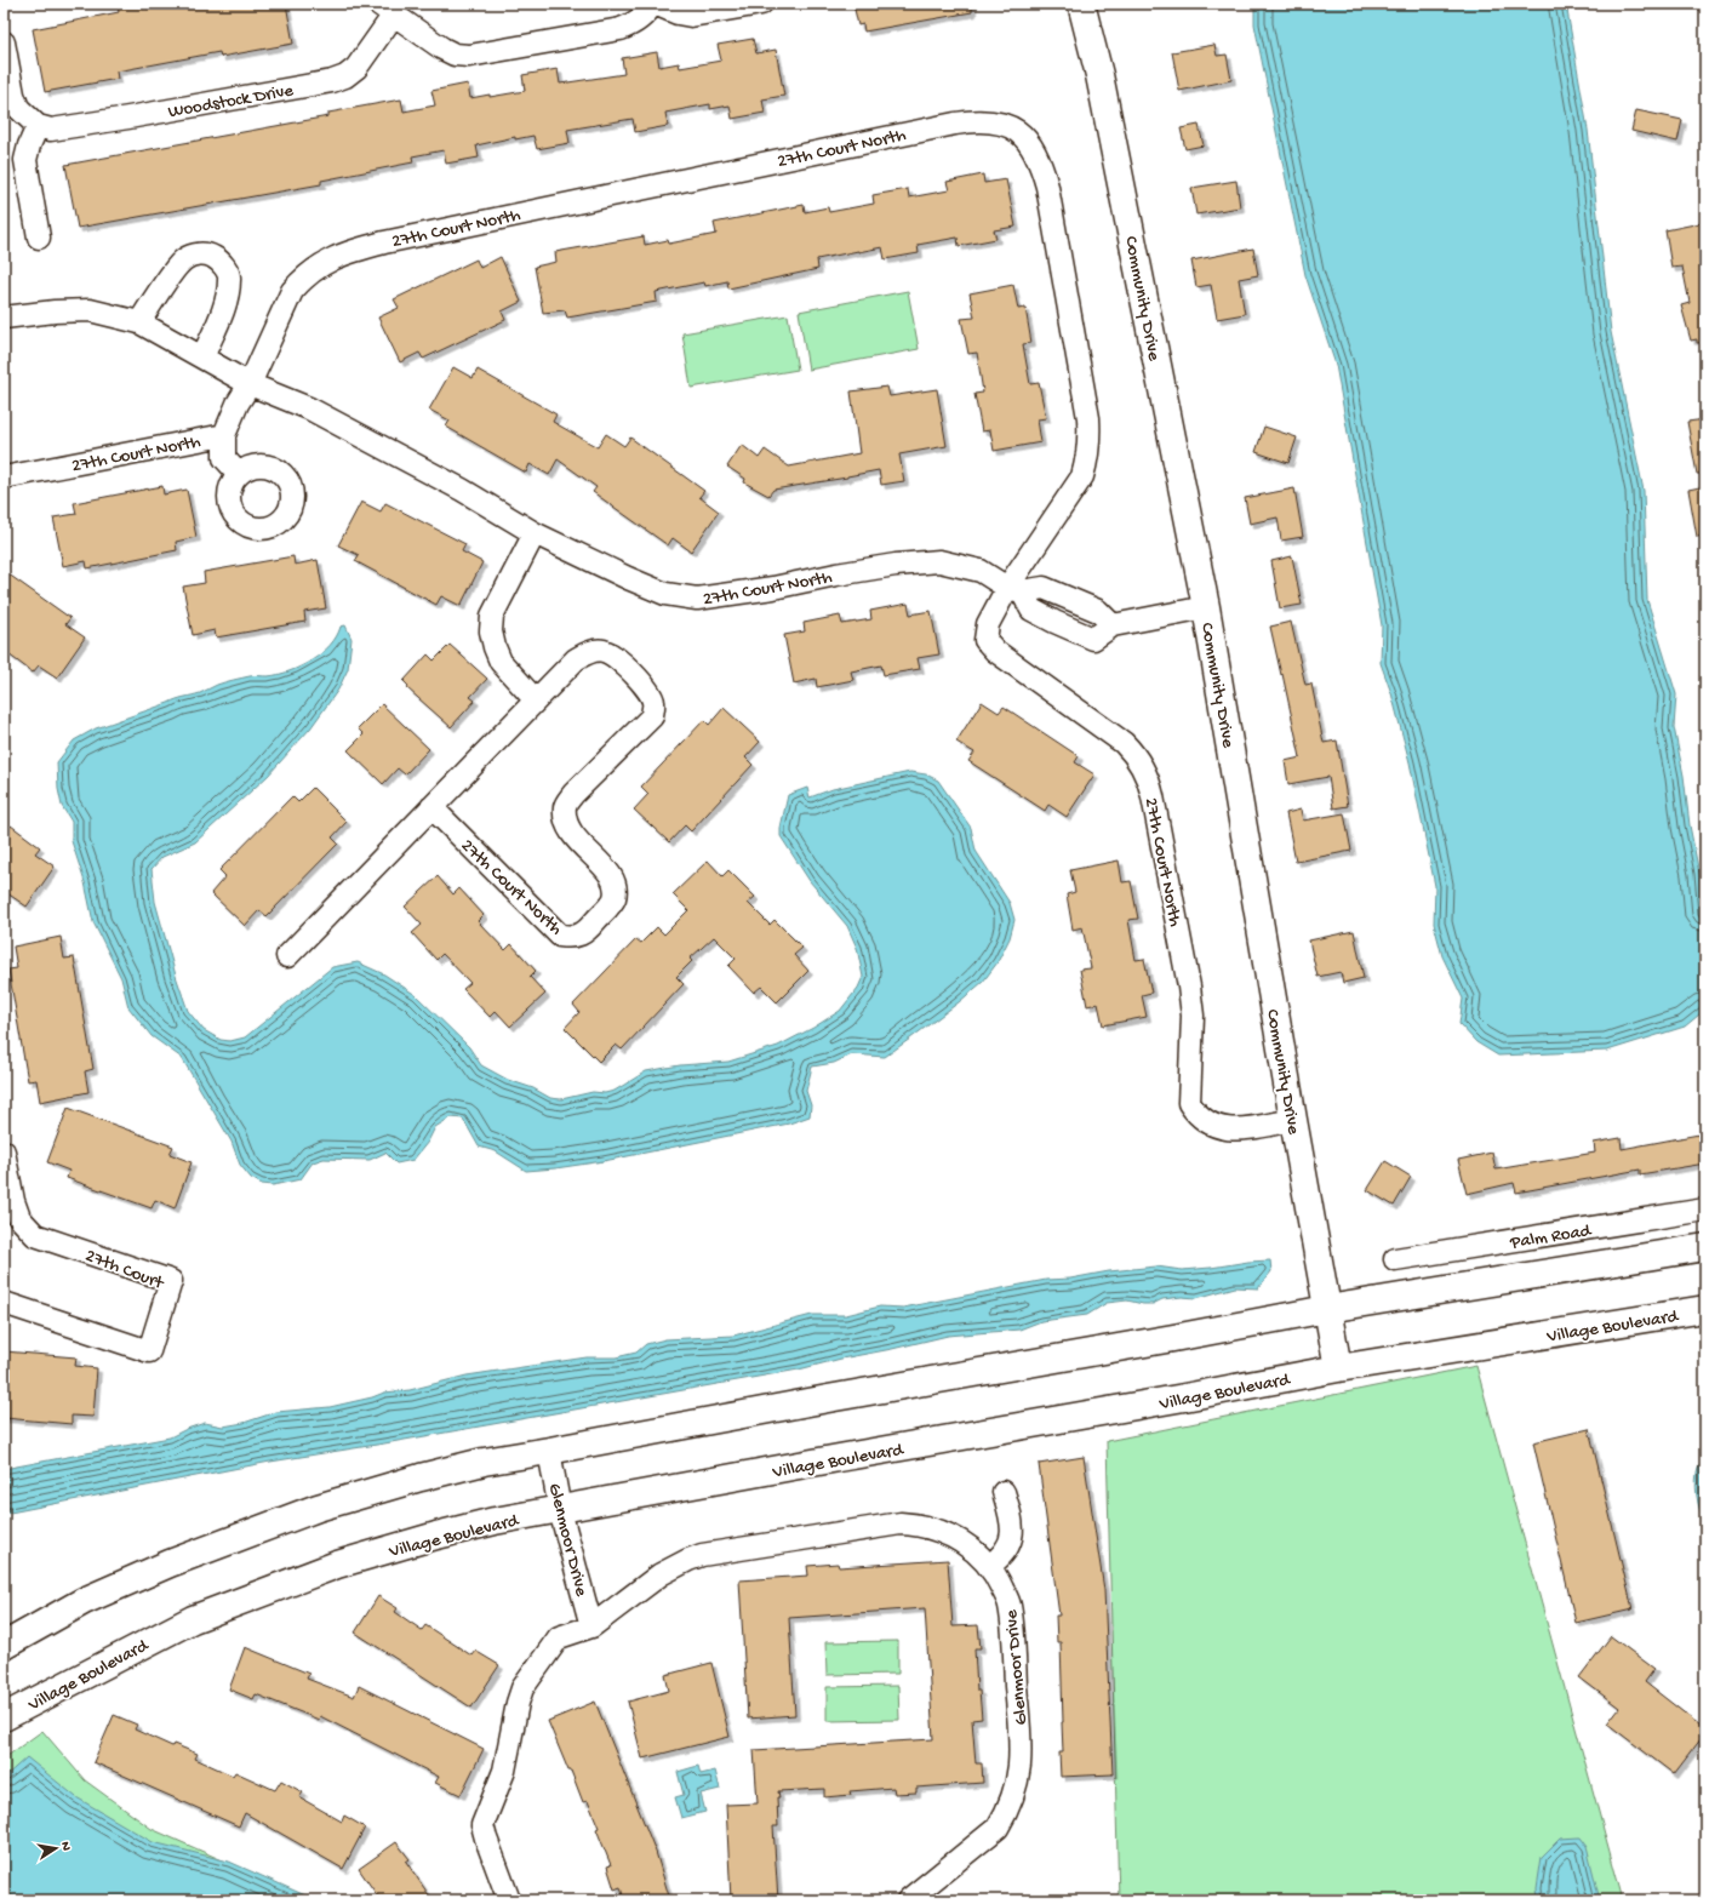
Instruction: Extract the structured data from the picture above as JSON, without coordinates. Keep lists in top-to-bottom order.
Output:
{
  "streets": {
    "street": [
      "Woodstock Drive",
      "27th Court North",
      "Community Drive",
      "Palm Road",
      "27th Court",
      "Village Boulevard",
      "Glenmoor Drive"
    ]
  },
  "crossings": [
    ["27th Court North", "Community Drive"],
    ["Community Drive", "Village Boulevard"],
    ["Village Boulevard", "Glenmoor Drive"]
  ],
  "north": "right"
}
